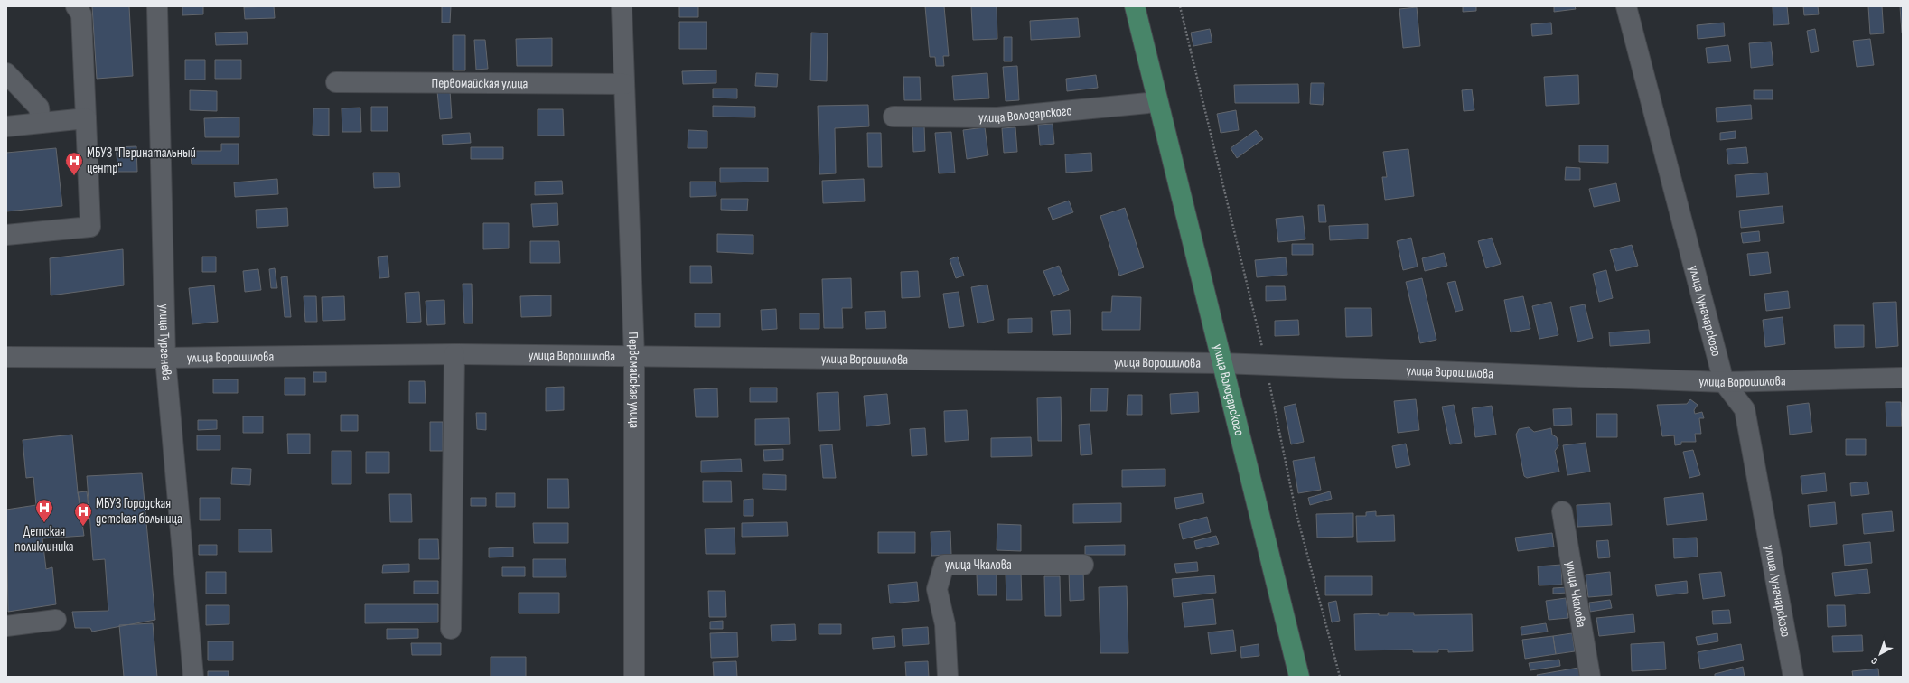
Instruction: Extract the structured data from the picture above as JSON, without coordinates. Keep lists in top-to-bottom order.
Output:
{
  "streets": {
    "main road": ["улица Володарского"],
    "street": [
      "Первомайская улица",
      "улица Луначарского",
      "улица Тургенева",
      "улица Ворошилова",
      "улица Чкалова"
    ]
  },
  "crossings": [
    ["Первомайская улица", "улица Ворошилова"],
    ["улица Володарского", "улица Ворошилова"],
    ["улица Луначарского", "улица Ворошилова"],
    ["улица Тургенева", "улица Ворошилова"]
  ],
  "places": {
    "hospital": ["МБУЗ \"Перинатальный центр\"", "Детская поликлиника", "МБУЗ Городская детская больница"]
  },
  "north": "bottom left"
}
